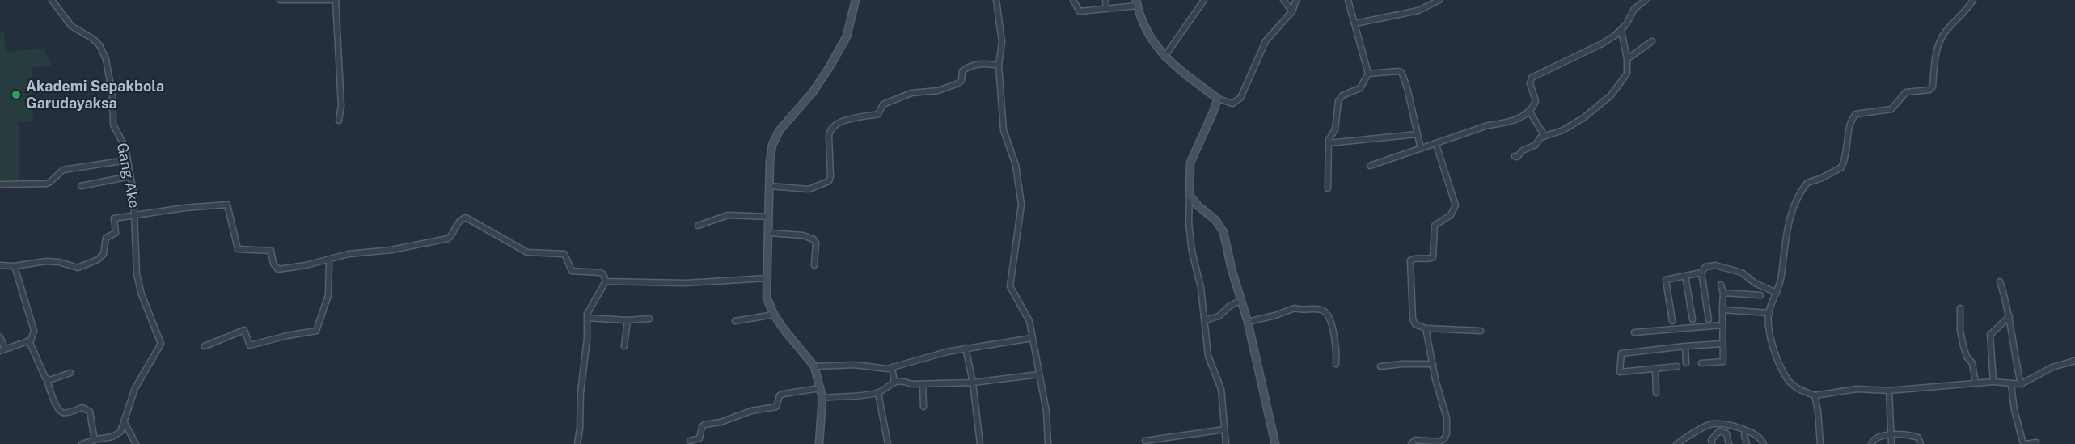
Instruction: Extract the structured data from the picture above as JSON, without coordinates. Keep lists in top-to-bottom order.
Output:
{
  "streets": {
    "street": ["Gang Ake"]
  },
  "places": ["Akademi Sepakbola Garudayaksa"]
}
